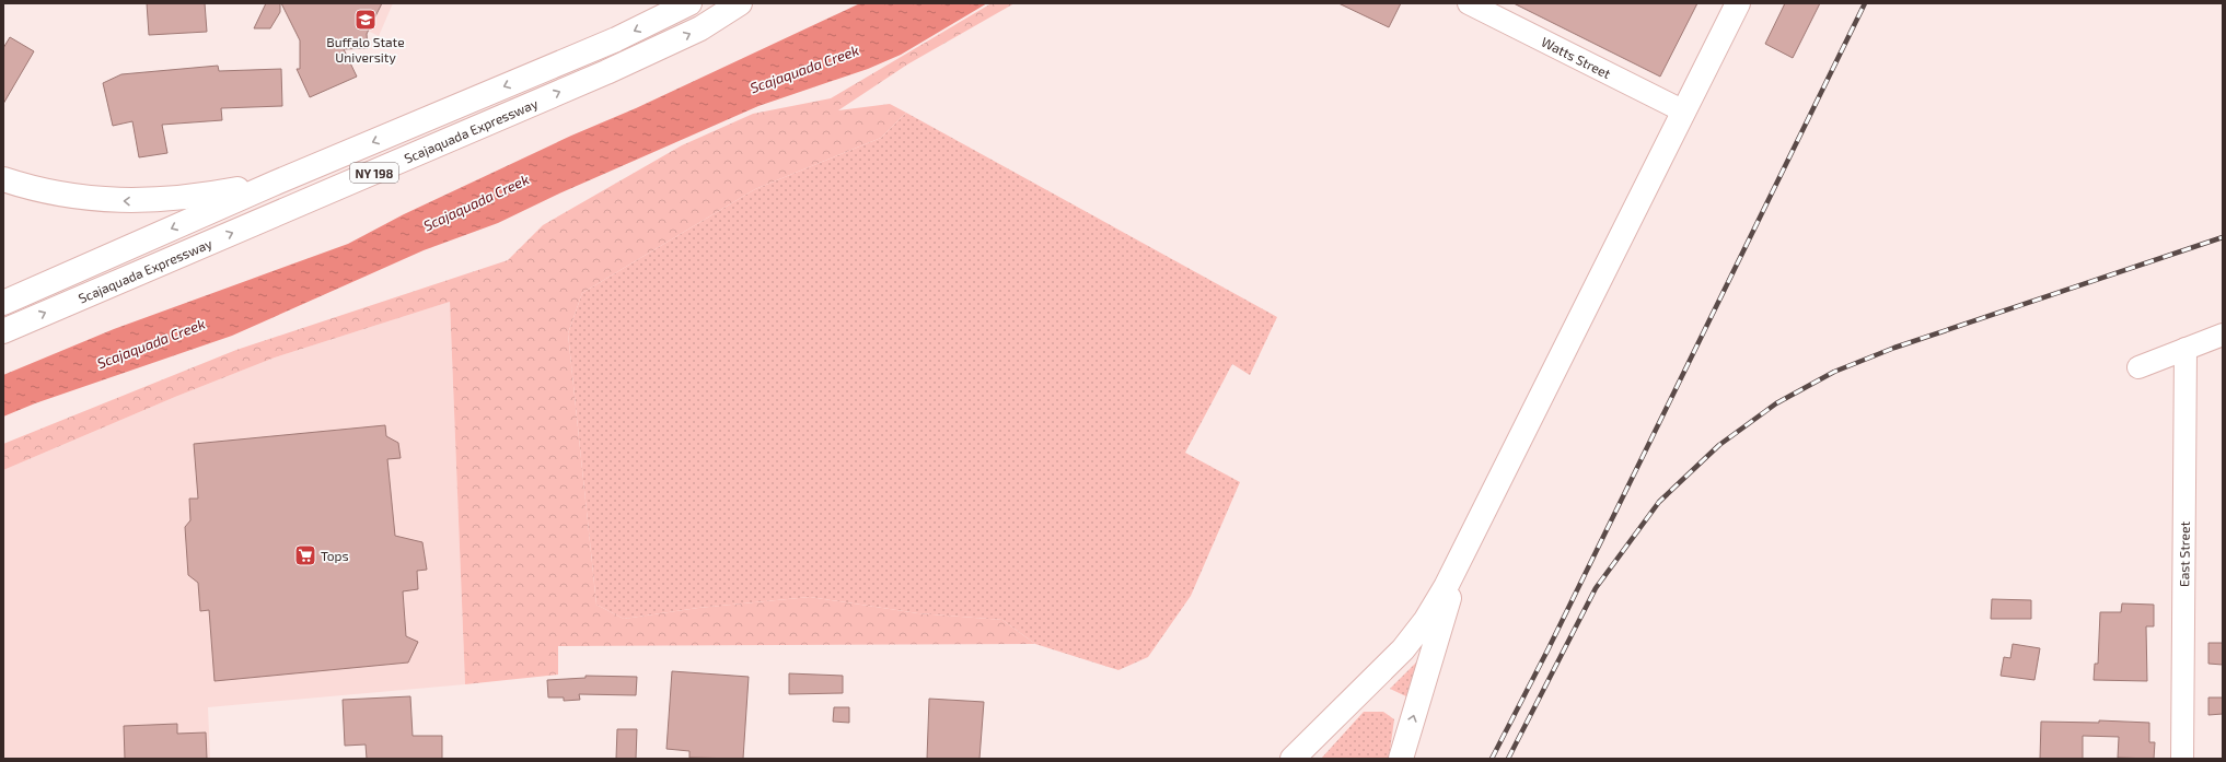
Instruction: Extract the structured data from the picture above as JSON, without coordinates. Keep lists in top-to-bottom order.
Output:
{
  "streets": {
    "main road": ["Scajaquada Expressway", "NY 198"],
    "street": ["Watts Street", "East Street"]
  },
  "water": ["Scajaquada Creek"],
  "places": {
    "school or university": ["Buffalo State University"],
    "supermarket": ["Tops"]
  }
}
